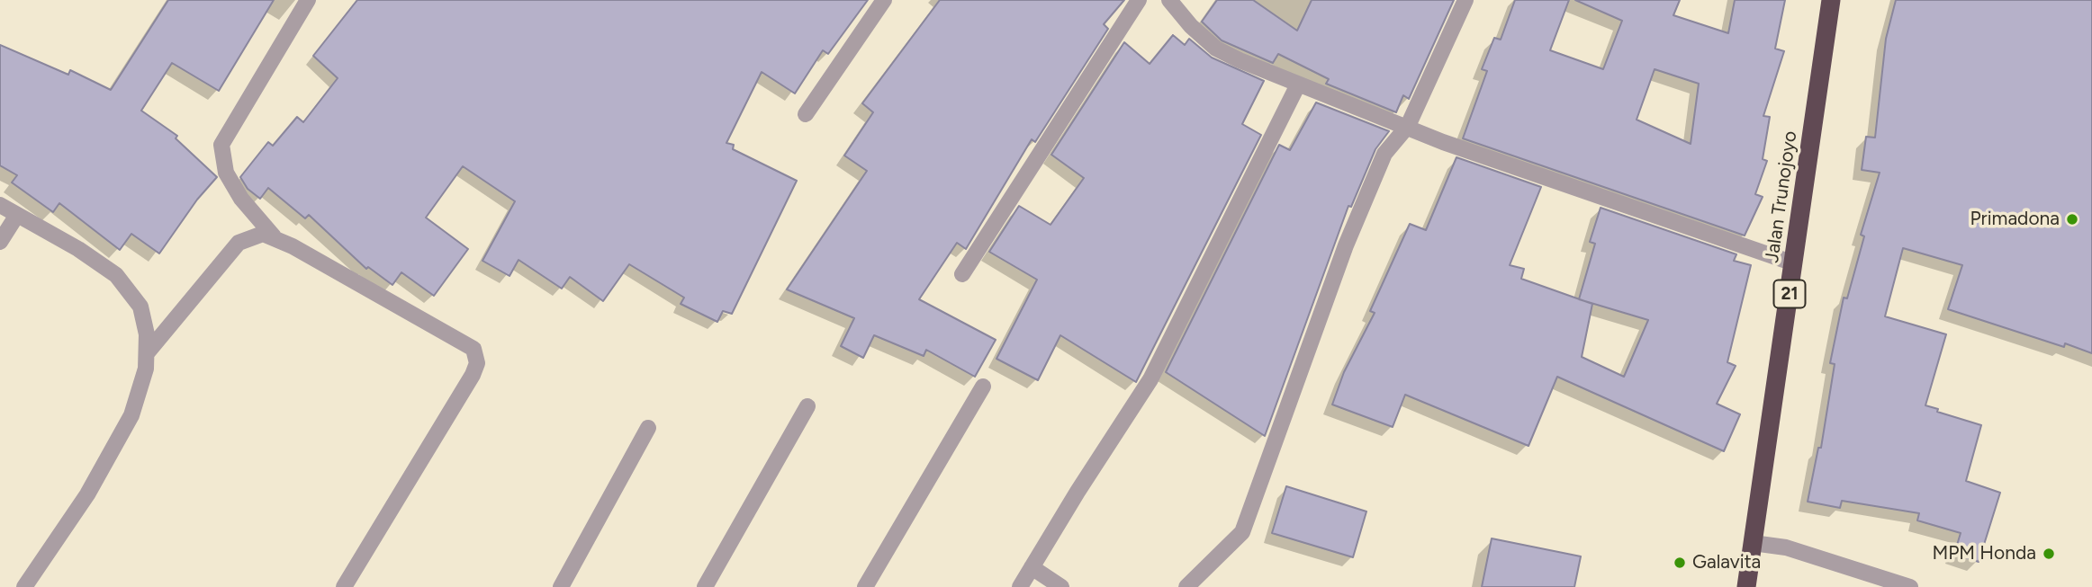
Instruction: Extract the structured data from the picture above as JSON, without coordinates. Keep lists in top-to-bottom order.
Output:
{
  "streets": {
    "highway": ["Jalan Trunojoyo", "21"]
  },
  "places": ["Primadona", "MPM Honda", "Galavita"]
}
